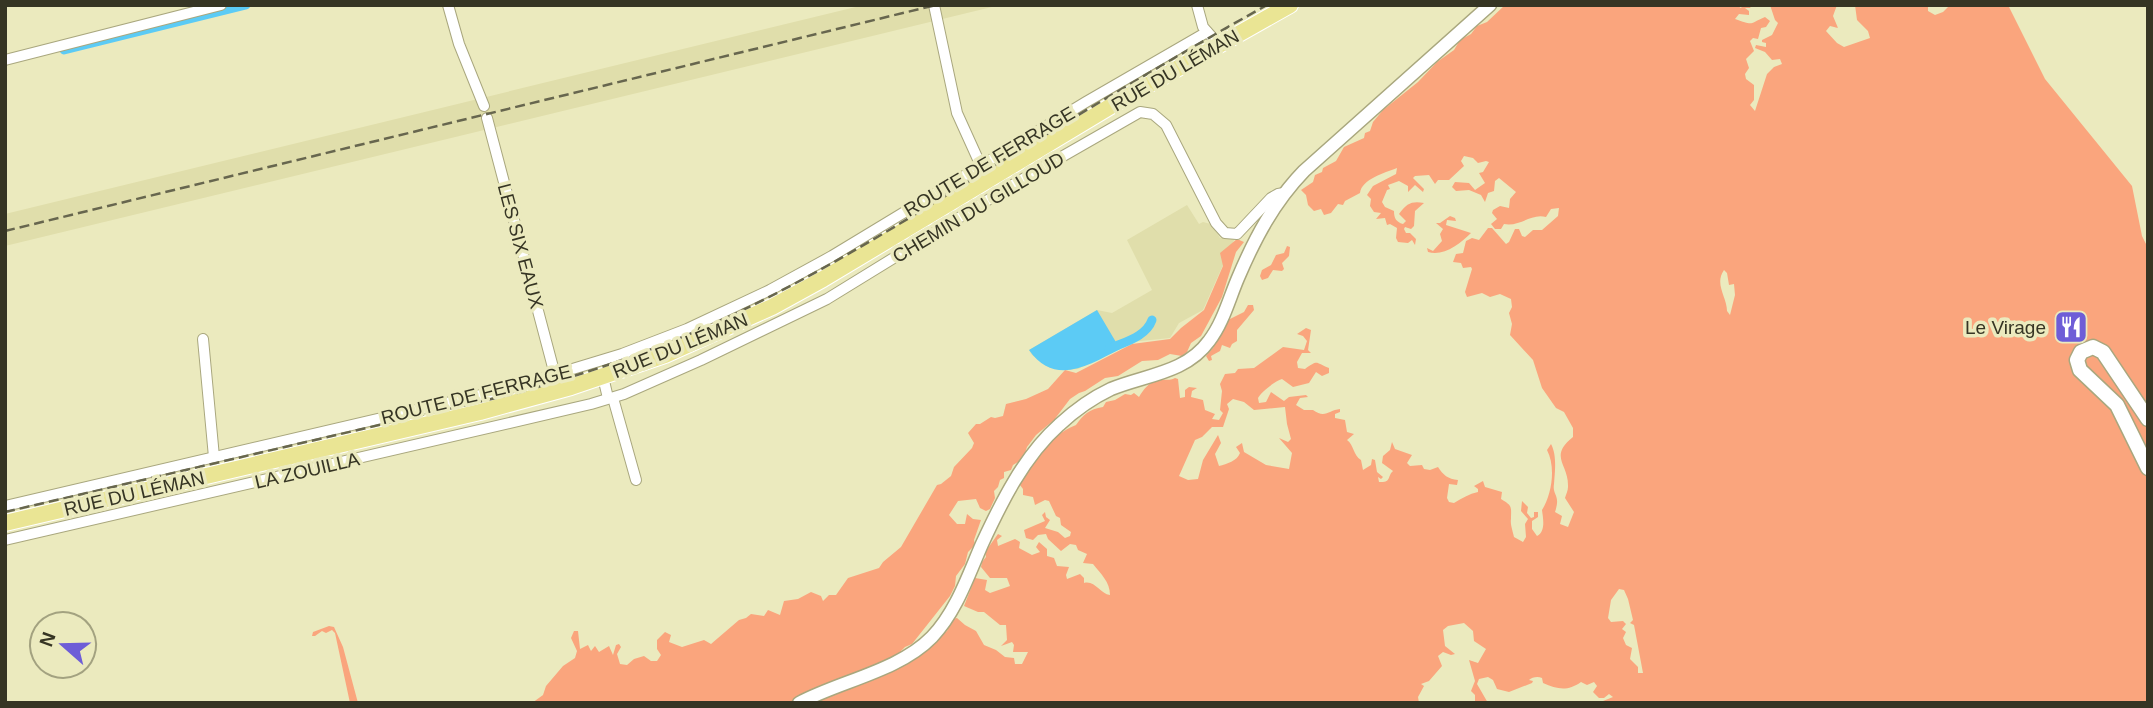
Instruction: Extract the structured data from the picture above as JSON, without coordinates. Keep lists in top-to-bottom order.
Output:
{
  "streets": {
    "main road": ["RUE DU LÉMAN"],
    "street": [
      "ROUTE DE FERRAGE",
      "CHEMIN DU GILLOUD",
      "LES SIX EAUX",
      "LA ZOUILLA"
    ]
  },
  "crossings": [
    ["RUE DU LÉMAN", "ROUTE DE FERRAGE"],
    ["ROUTE DE FERRAGE", "LES SIX EAUX"],
    ["CHEMIN DU GILLOUD", "LA ZOUILLA"]
  ],
  "places": {
    "restaurant": ["Le Virage"]
  },
  "north": "left"
}
